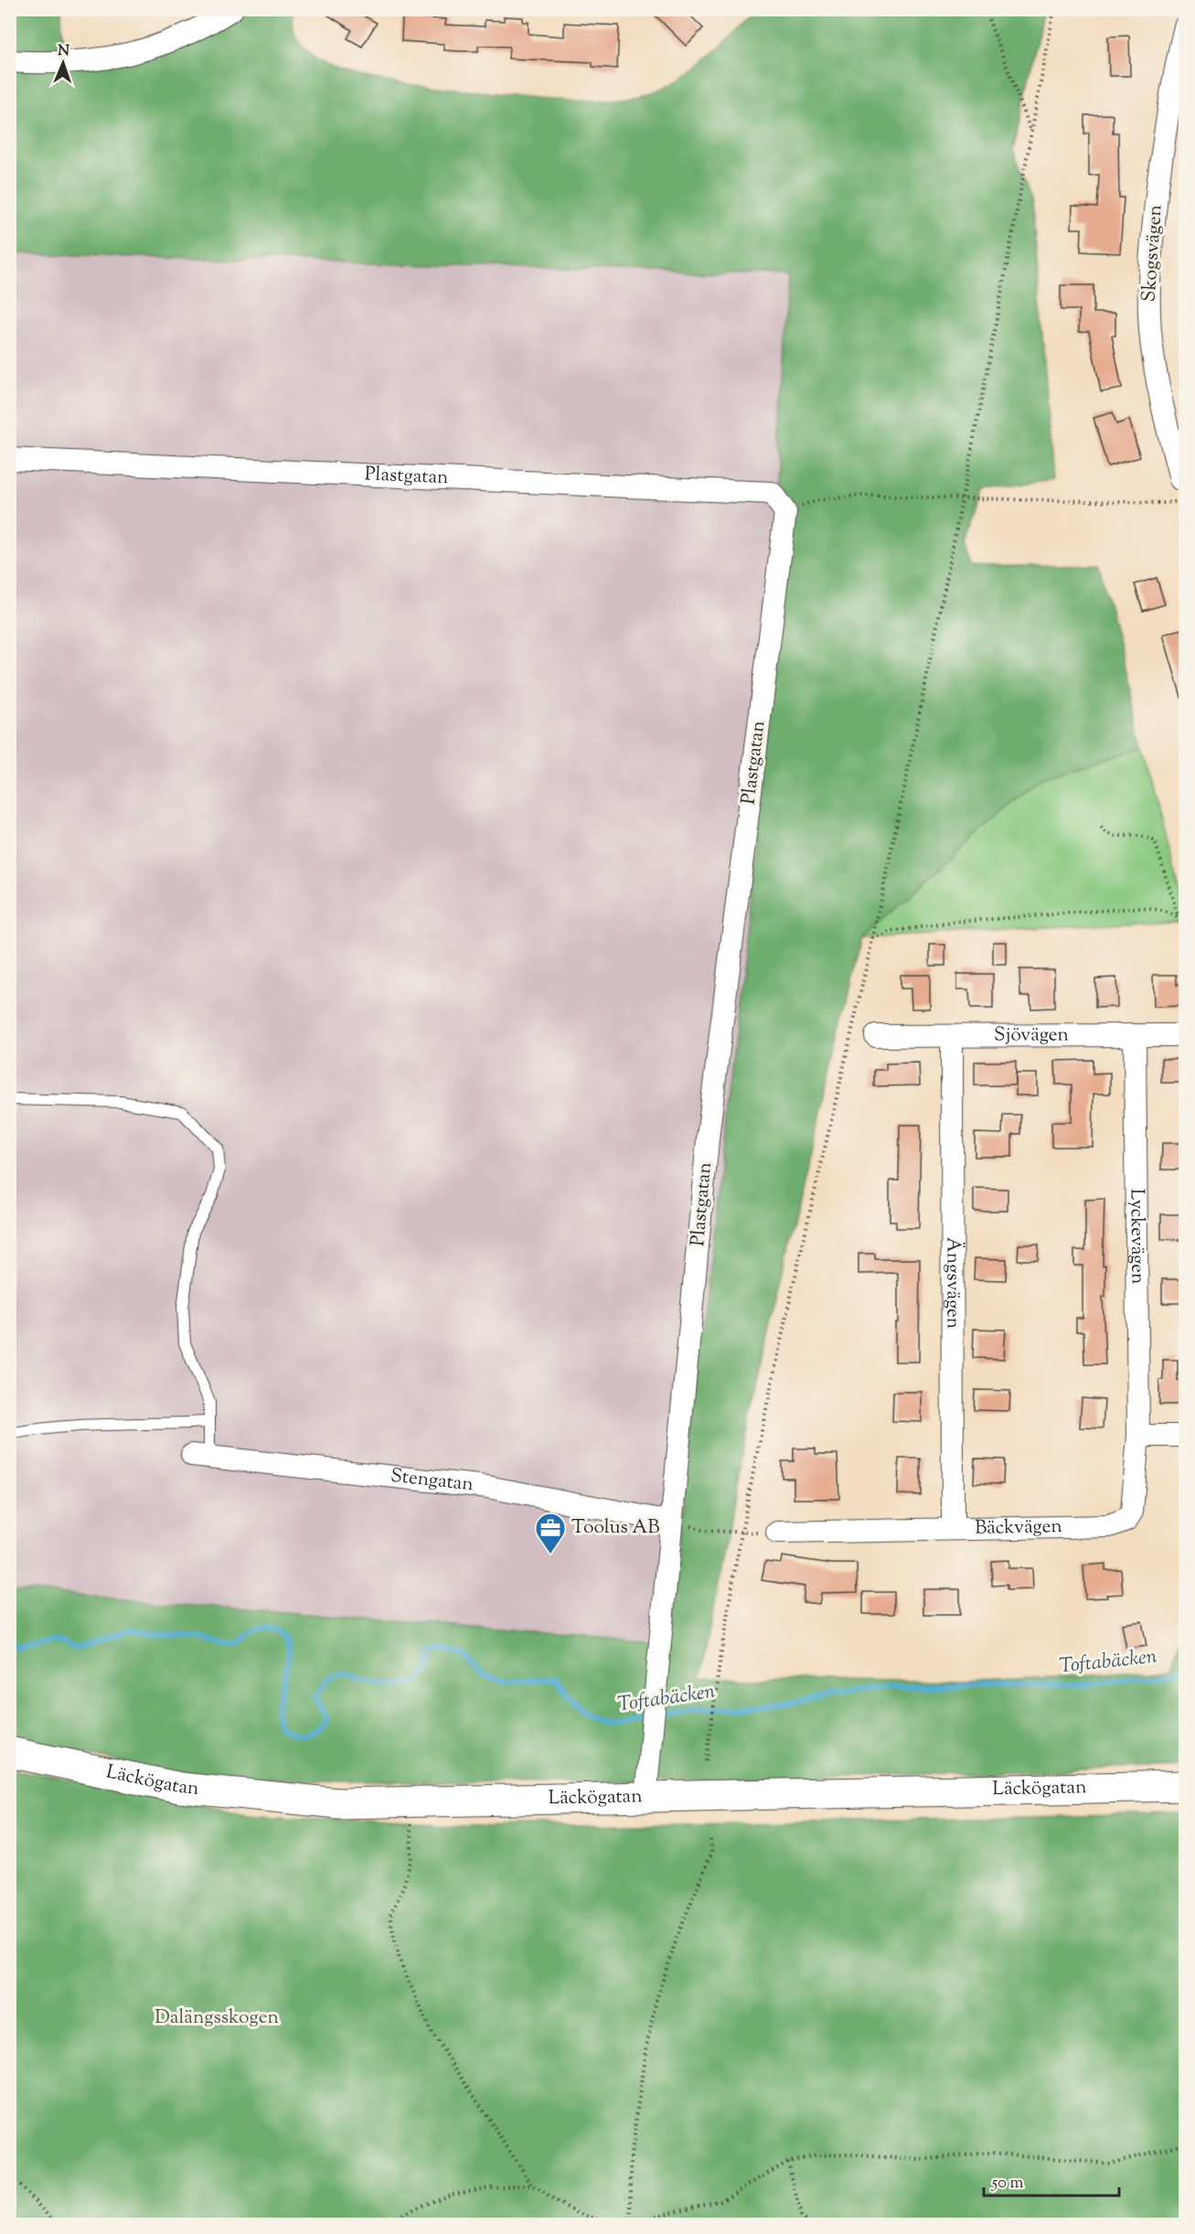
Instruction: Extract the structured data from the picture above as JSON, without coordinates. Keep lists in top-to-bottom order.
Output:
{
  "streets": {
    "main road": ["Läckögatan"],
    "street": [
      "Skogsvägen",
      "Plastgatan",
      "Sjövägen",
      "Lyckevägen",
      "Ängsvägen",
      "Stengatan",
      "Bäckvägen"
    ]
  },
  "crossings": [
    ["Plastgatan", "Stengatan"],
    ["Plastgatan", "Läckögatan"],
    ["Sjövägen", "Lyckevägen"],
    ["Sjövägen", "Ängsvägen"],
    ["Lyckevägen", "Bäckvägen"],
    ["Ängsvägen", "Bäckvägen"]
  ],
  "water": ["Toftabäcken"],
  "parks": ["Dalängsskogen"],
  "places": {
    "office": ["Toolus AB"]
  },
  "scale_bar": "50 m",
  "north": "top"
}
